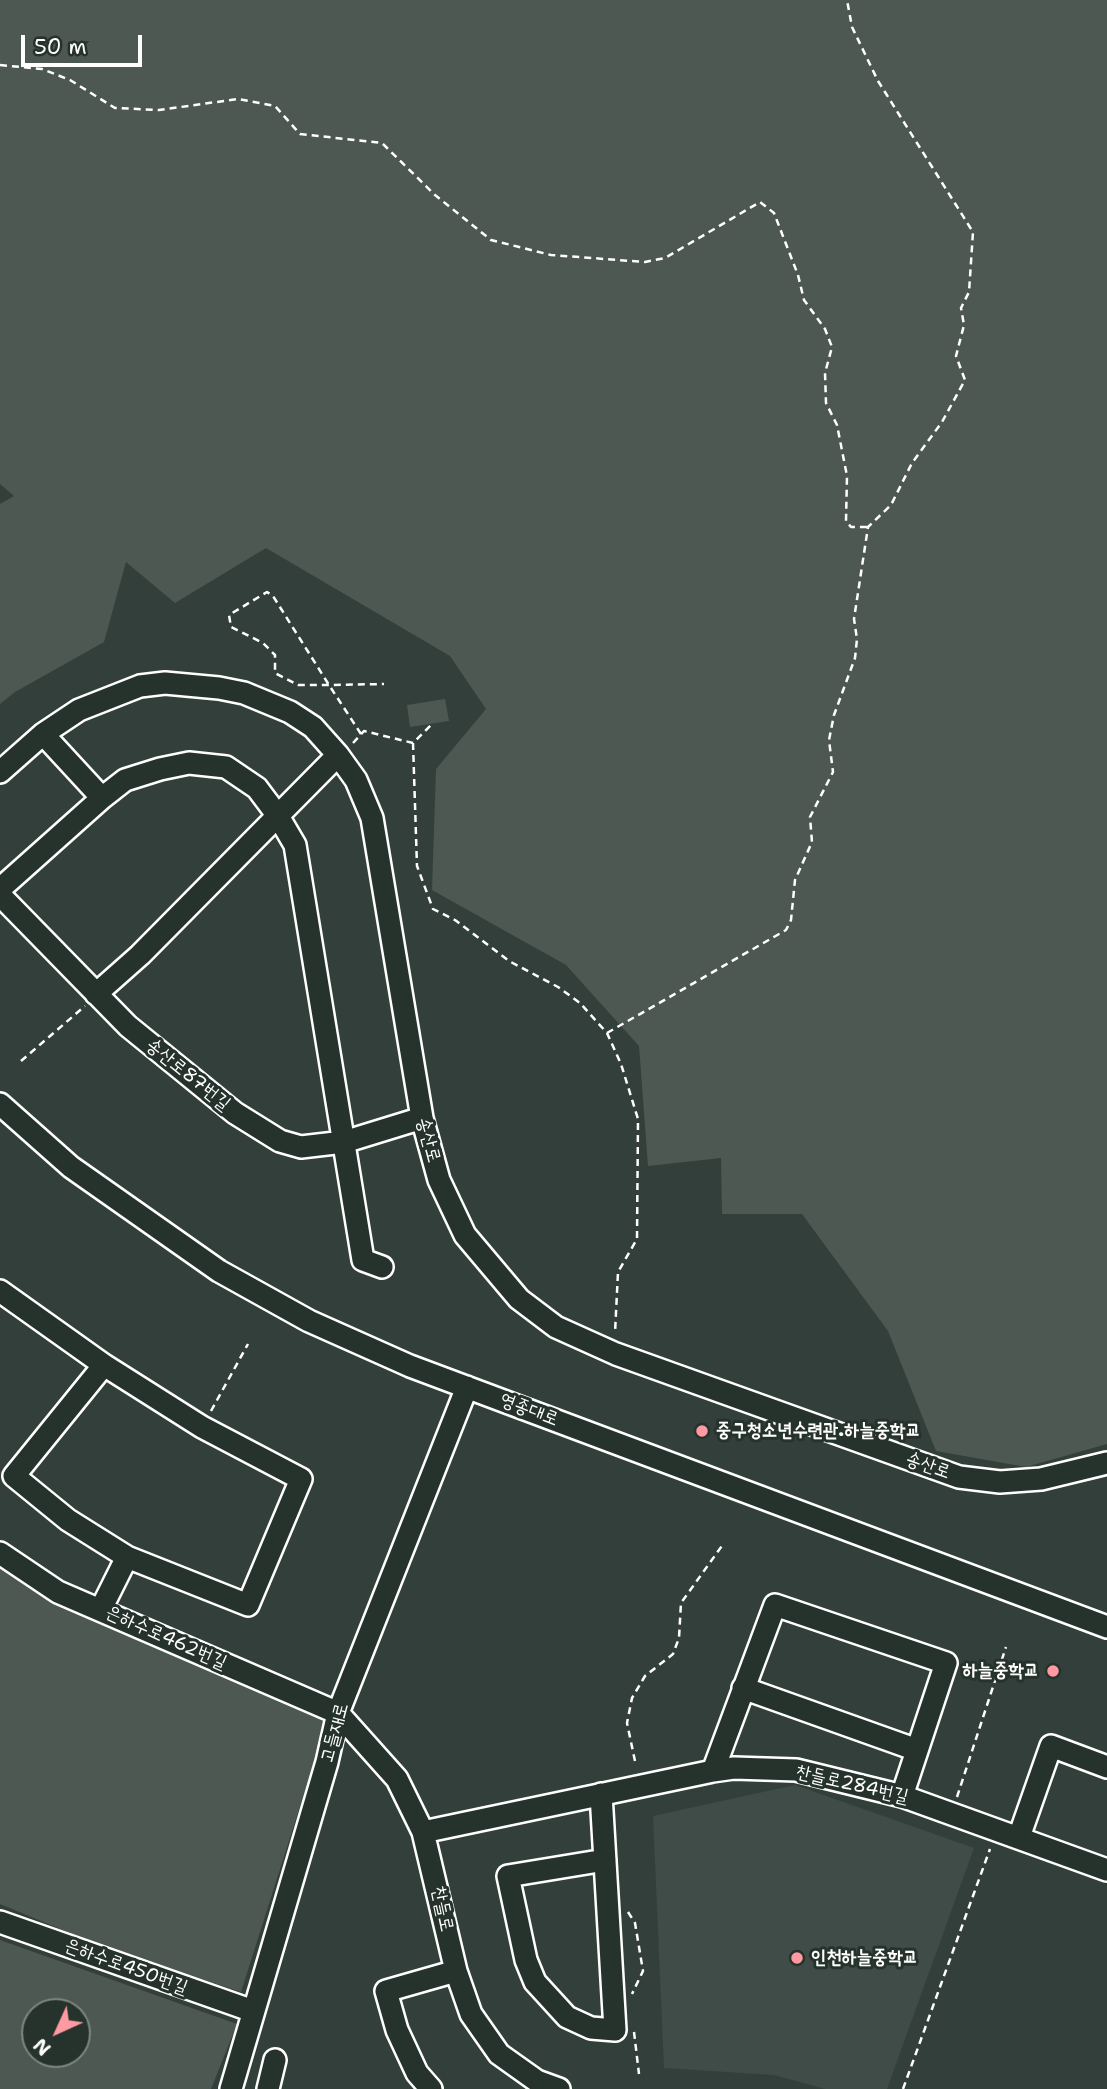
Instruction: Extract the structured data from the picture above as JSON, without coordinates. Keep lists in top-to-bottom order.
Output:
{
  "streets": {
    "street": [
      "송산로87번길",
      "송산로",
      "영종대로",
      "은하수로462번길",
      "고들재로",
      "찬들로284번길",
      "찬들로",
      "은하수로450번길"
    ]
  },
  "crossings": [
    ["송산로87번길", "송산로"],
    ["영종대로", "고들재로"],
    ["은하수로462번길", "고들재로"],
    ["은하수로462번길", "찬들로"],
    ["고들재로", "찬들로"],
    ["고들재로", "은하수로450번길"],
    ["찬들로284번길", "찬들로"]
  ],
  "places": ["중구청소년수련관.하늘중학교", "하늘중학교", "인천하늘중학교"],
  "scale_bar": "50 m",
  "north": "bottom left"
}
